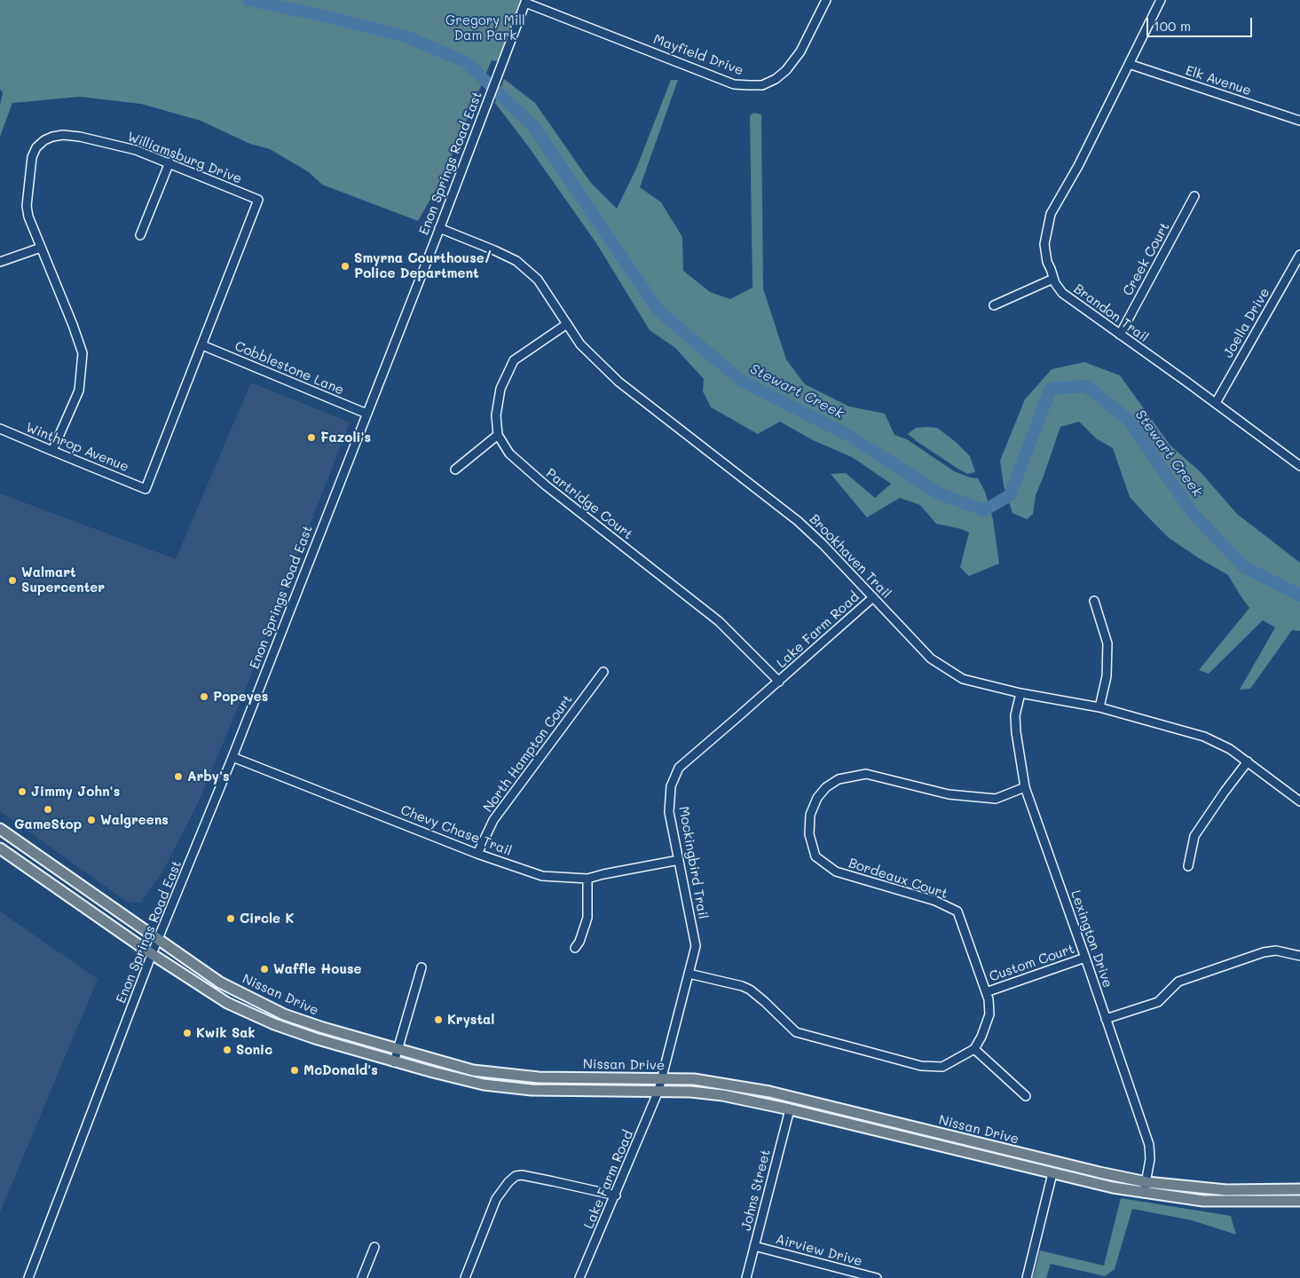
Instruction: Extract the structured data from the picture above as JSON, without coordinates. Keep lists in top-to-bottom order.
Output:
{
  "streets": {
    "main road": ["Nissan Drive"],
    "street": [
      "Mayfield Drive",
      "Elk Avenue",
      "Williamsburg Drive",
      "Enon Springs Road East",
      "Creek Court",
      "Brandon Trail",
      "Joella Drive",
      "Cobblestone Lane",
      "Winthrop Avenue",
      "Partridge Court",
      "Brookhaven Trail",
      "Lake Farm Road",
      "North Hampton Court",
      "Chevy Chase Trail",
      "Mockingbird Trail",
      "Bordeaux Court",
      "Lexington Drive",
      "Custom Court",
      "Johns Street",
      "Airview Drive"
    ]
  },
  "crossings": [
    ["Mayfield Drive", "Enon Springs Road East"],
    ["Elk Avenue", "Brandon Trail"],
    ["Williamsburg Drive", "Cobblestone Lane"],
    ["Williamsburg Drive", "Winthrop Avenue"],
    ["Enon Springs Road East", "Cobblestone Lane"],
    ["Enon Springs Road East", "Brookhaven Trail"],
    ["Enon Springs Road East", "Chevy Chase Trail"],
    ["Enon Springs Road East", "Nissan Drive"],
    ["Creek Court", "Brandon Trail"],
    ["Brandon Trail", "Joella Drive"],
    ["Partridge Court", "Brookhaven Trail"],
    ["Partridge Court", "Lake Farm Road"],
    ["Partridge Court", "Mockingbird Trail"],
    ["Brookhaven Trail", "Lake Farm Road"],
    ["Brookhaven Trail", "Lexington Drive"],
    ["Lake Farm Road", "Mockingbird Trail"],
    ["Lake Farm Road", "Nissan Drive"],
    ["North Hampton Court", "Chevy Chase Trail"],
    ["Chevy Chase Trail", "Mockingbird Trail"],
    ["Mockingbird Trail", "Nissan Drive"],
    ["Bordeaux Court", "Lexington Drive"],
    ["Bordeaux Court", "Custom Court"],
    ["Lexington Drive", "Custom Court"],
    ["Lexington Drive", "Nissan Drive"],
    ["Nissan Drive", "Johns Street"],
    ["Johns Street", "Airview Drive"]
  ],
  "water": ["Stewart Creek"],
  "parks": ["Gregory Mill Dam Park"],
  "places": [
    "Smyrna Courthouse/ Police Department",
    "Fazoli's",
    "Walmart Supercenter",
    "Popeyes",
    "Arby's",
    "Jimmy John's",
    "GameStop",
    "Walgreens",
    "Circle K",
    "Waffle House",
    "Krystal",
    "Kwik Sak",
    "Sonic",
    "McDonald's"
  ],
  "scale_bar": "100 m"
}
